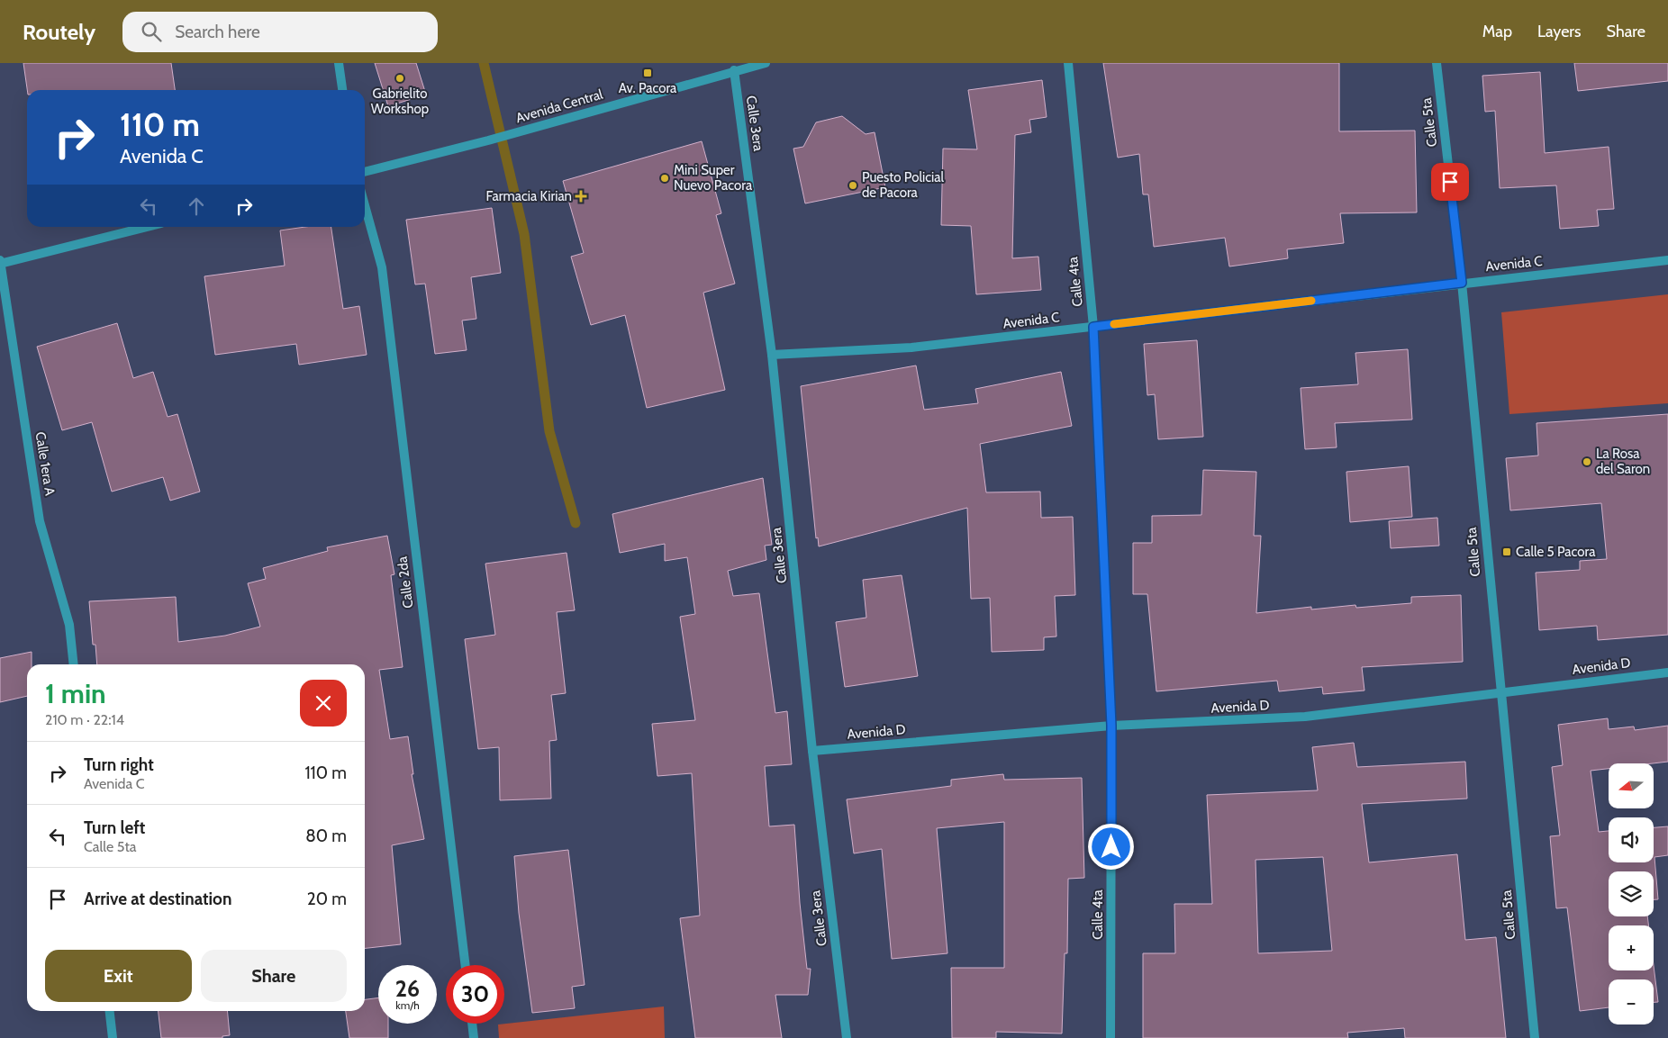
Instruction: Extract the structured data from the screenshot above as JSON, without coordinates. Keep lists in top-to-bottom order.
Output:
{
  "streets": {
    "street": [
      "Avenida Central",
      "Calle 5ta",
      "Calle 3era",
      "Avenida C",
      "Calle 4ta",
      "Calle 1era A",
      "Calle 2da",
      "Avenida D"
    ]
  },
  "crossings": [
    ["Avenida Central", "Calle 3era"],
    ["Calle 5ta", "Avenida C"],
    ["Calle 5ta", "Avenida D"],
    ["Calle 3era", "Avenida C"],
    ["Calle 3era", "Avenida D"],
    ["Avenida C", "Calle 4ta"],
    ["Calle 4ta", "Avenida D"]
  ],
  "places": {
    "transit": ["Av. Pacora", "Calle 5 Pacora"],
    "other": [
      "Gabrielito Workshop",
      "Mini Super Nuevo Pacora",
      "Puesto Policial de Pacora",
      "La Rosa del Saron"
    ],
    "health": ["Farmacia Kirian"]
  },
  "north": "left",
  "page": {
    "header": "Routely",
    "search": "Search here",
    "nav": ["Map", "Layers", "Share"],
    "turn": ["110 m", "Avenida C"],
    "heading": ["1 min", "210 m · 22:14"],
    "list": [
      {
        "name": "Turn right",
        "note": "Avenida C",
        "value": "110 m"
      },
      {
        "name": "Turn left",
        "note": "Calle 5ta",
        "value": "80 m"
      },
      {
        "name": "Arrive at destination",
        "value": "20 m"
      }
    ],
    "map_buttons": ["+", "−"],
    "buttons": ["Exit", "Share"],
    "speed": "26 km/h",
    "limit": "30"
  }
}
